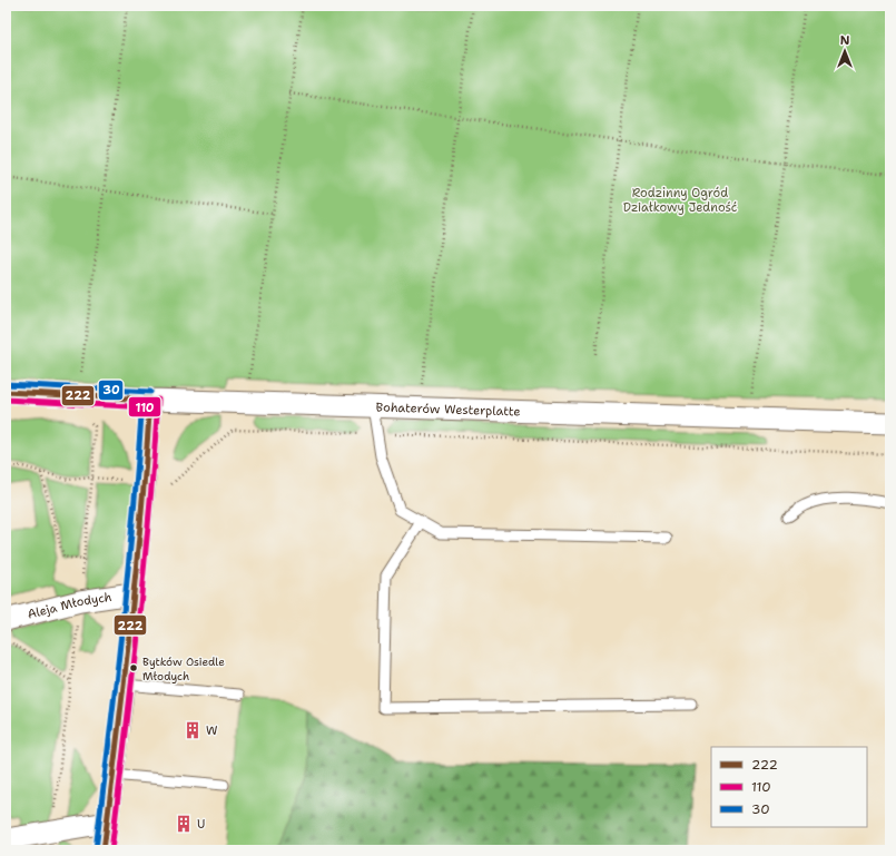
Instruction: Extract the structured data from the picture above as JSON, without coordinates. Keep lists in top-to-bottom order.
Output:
{
  "streets": {
    "street": ["Bohaterów Westerplatte", "Aleja Młodych"]
  },
  "parks": ["Rodzinny Ogród Działkowy Jedność"],
  "places": {
    "other": ["Bytków Osiedle Młodych"],
    "building": ["W", "U"]
  },
  "lines": ["transit line 30", "transit line 222", "transit line 110"],
  "legend": ["222", "110", "30"],
  "north": "top"
}
